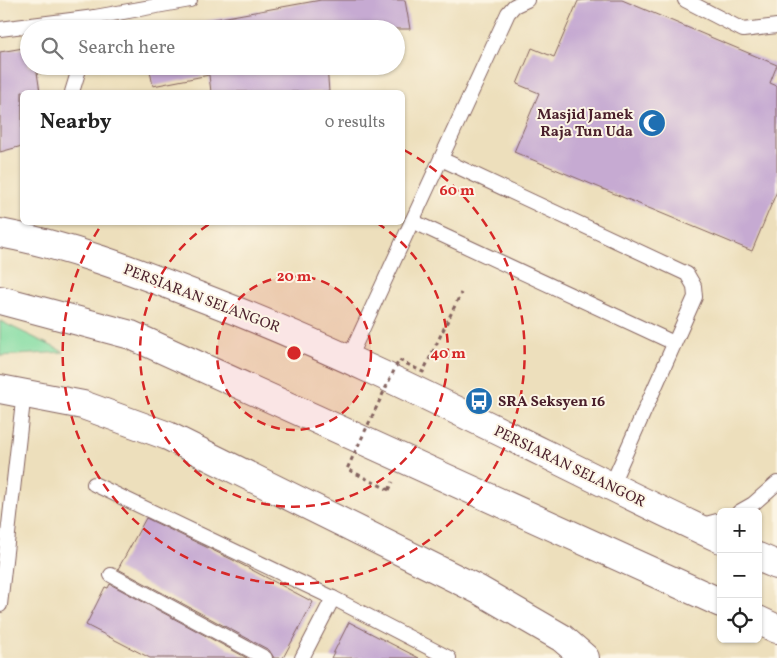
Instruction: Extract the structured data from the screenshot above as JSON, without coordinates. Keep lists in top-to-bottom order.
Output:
{
  "streets": {
    "main road": ["PERSIARAN SELANGOR"]
  },
  "places": {
    "mosque": ["Masjid Jamek Raja Tun Uda"],
    "bus stop": ["SRA Seksyen 16"]
  },
  "page": {
    "search": "Search here",
    "heading": ["Nearby", "0 results"],
    "map_buttons": ["+", "−"]
  },
  "rings": ["60 m", "20 m", "40 m"]
}
